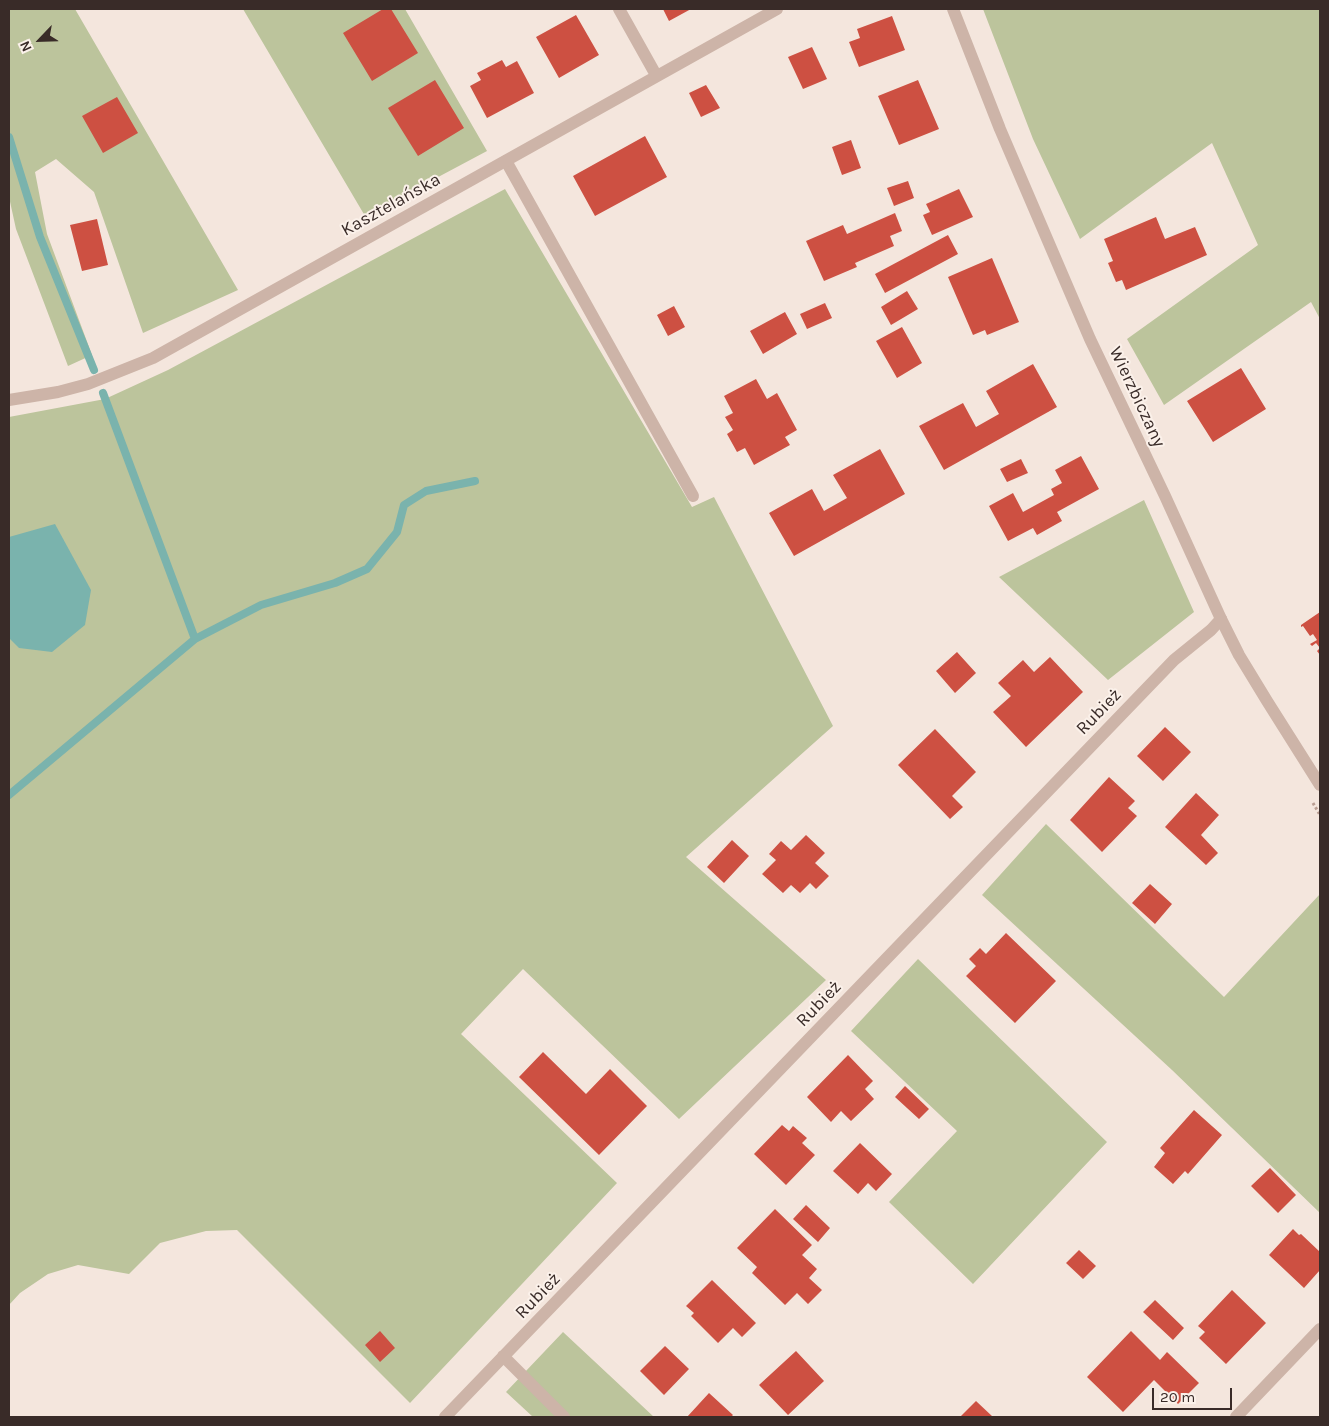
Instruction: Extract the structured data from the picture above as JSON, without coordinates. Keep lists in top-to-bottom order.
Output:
{
  "streets": {
    "street": ["Kasztelańska", "Wierzbiczany", "Rubież"]
  },
  "crossings": [
    ["Wierzbiczany", "Rubież"]
  ],
  "scale_bar": "20 m",
  "north": "bottom left"
}
